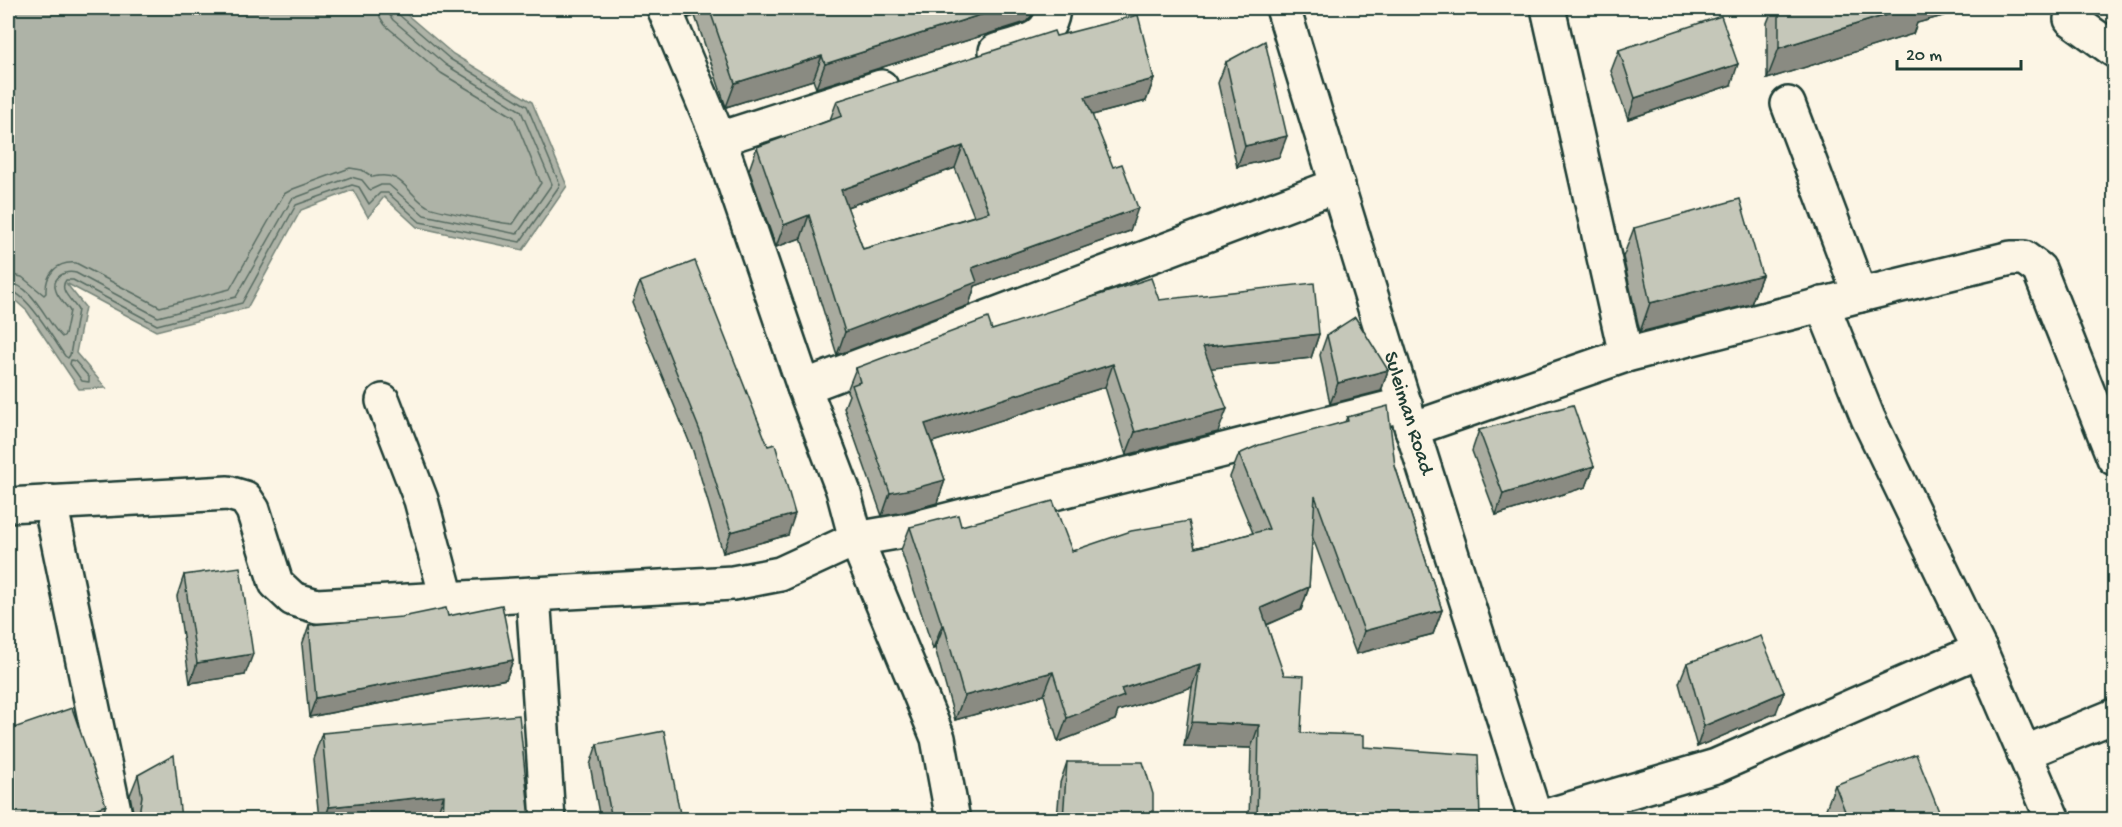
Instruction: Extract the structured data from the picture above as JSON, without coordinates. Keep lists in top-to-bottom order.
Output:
{
  "streets": {
    "street": ["Suleiman Road"]
  },
  "scale_bar": "20 m"
}
